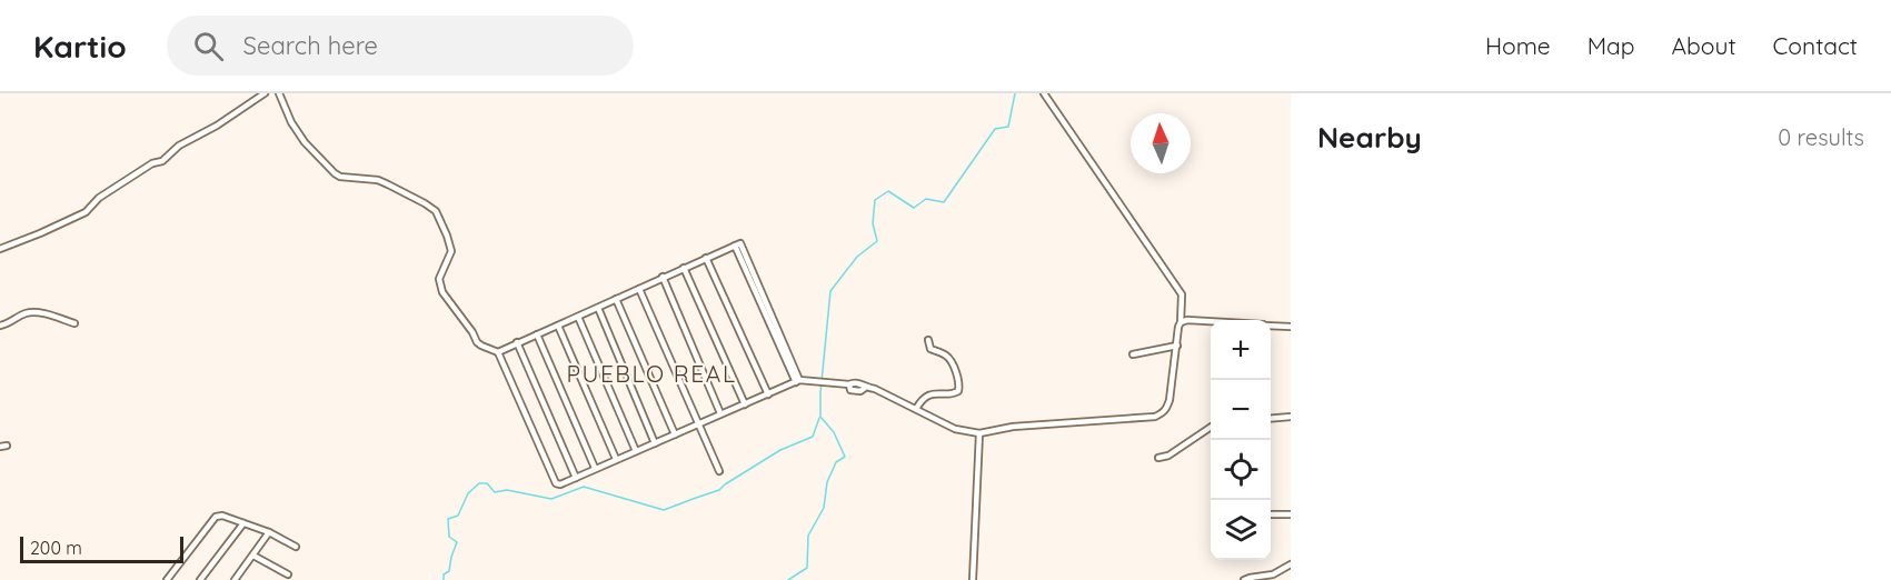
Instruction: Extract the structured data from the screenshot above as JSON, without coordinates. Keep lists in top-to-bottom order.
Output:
{
  "districts": ["PUEBLO REAL"],
  "scale_bar": "200 m",
  "north": "top",
  "page": {
    "header": "Kartio",
    "search": "Search here",
    "nav": [
      "Home",
      "Map",
      "About",
      "Contact"
    ],
    "heading": ["Nearby", "0 results"],
    "map_buttons": ["+", "−"],
    "scale": "200 m"
  }
}
